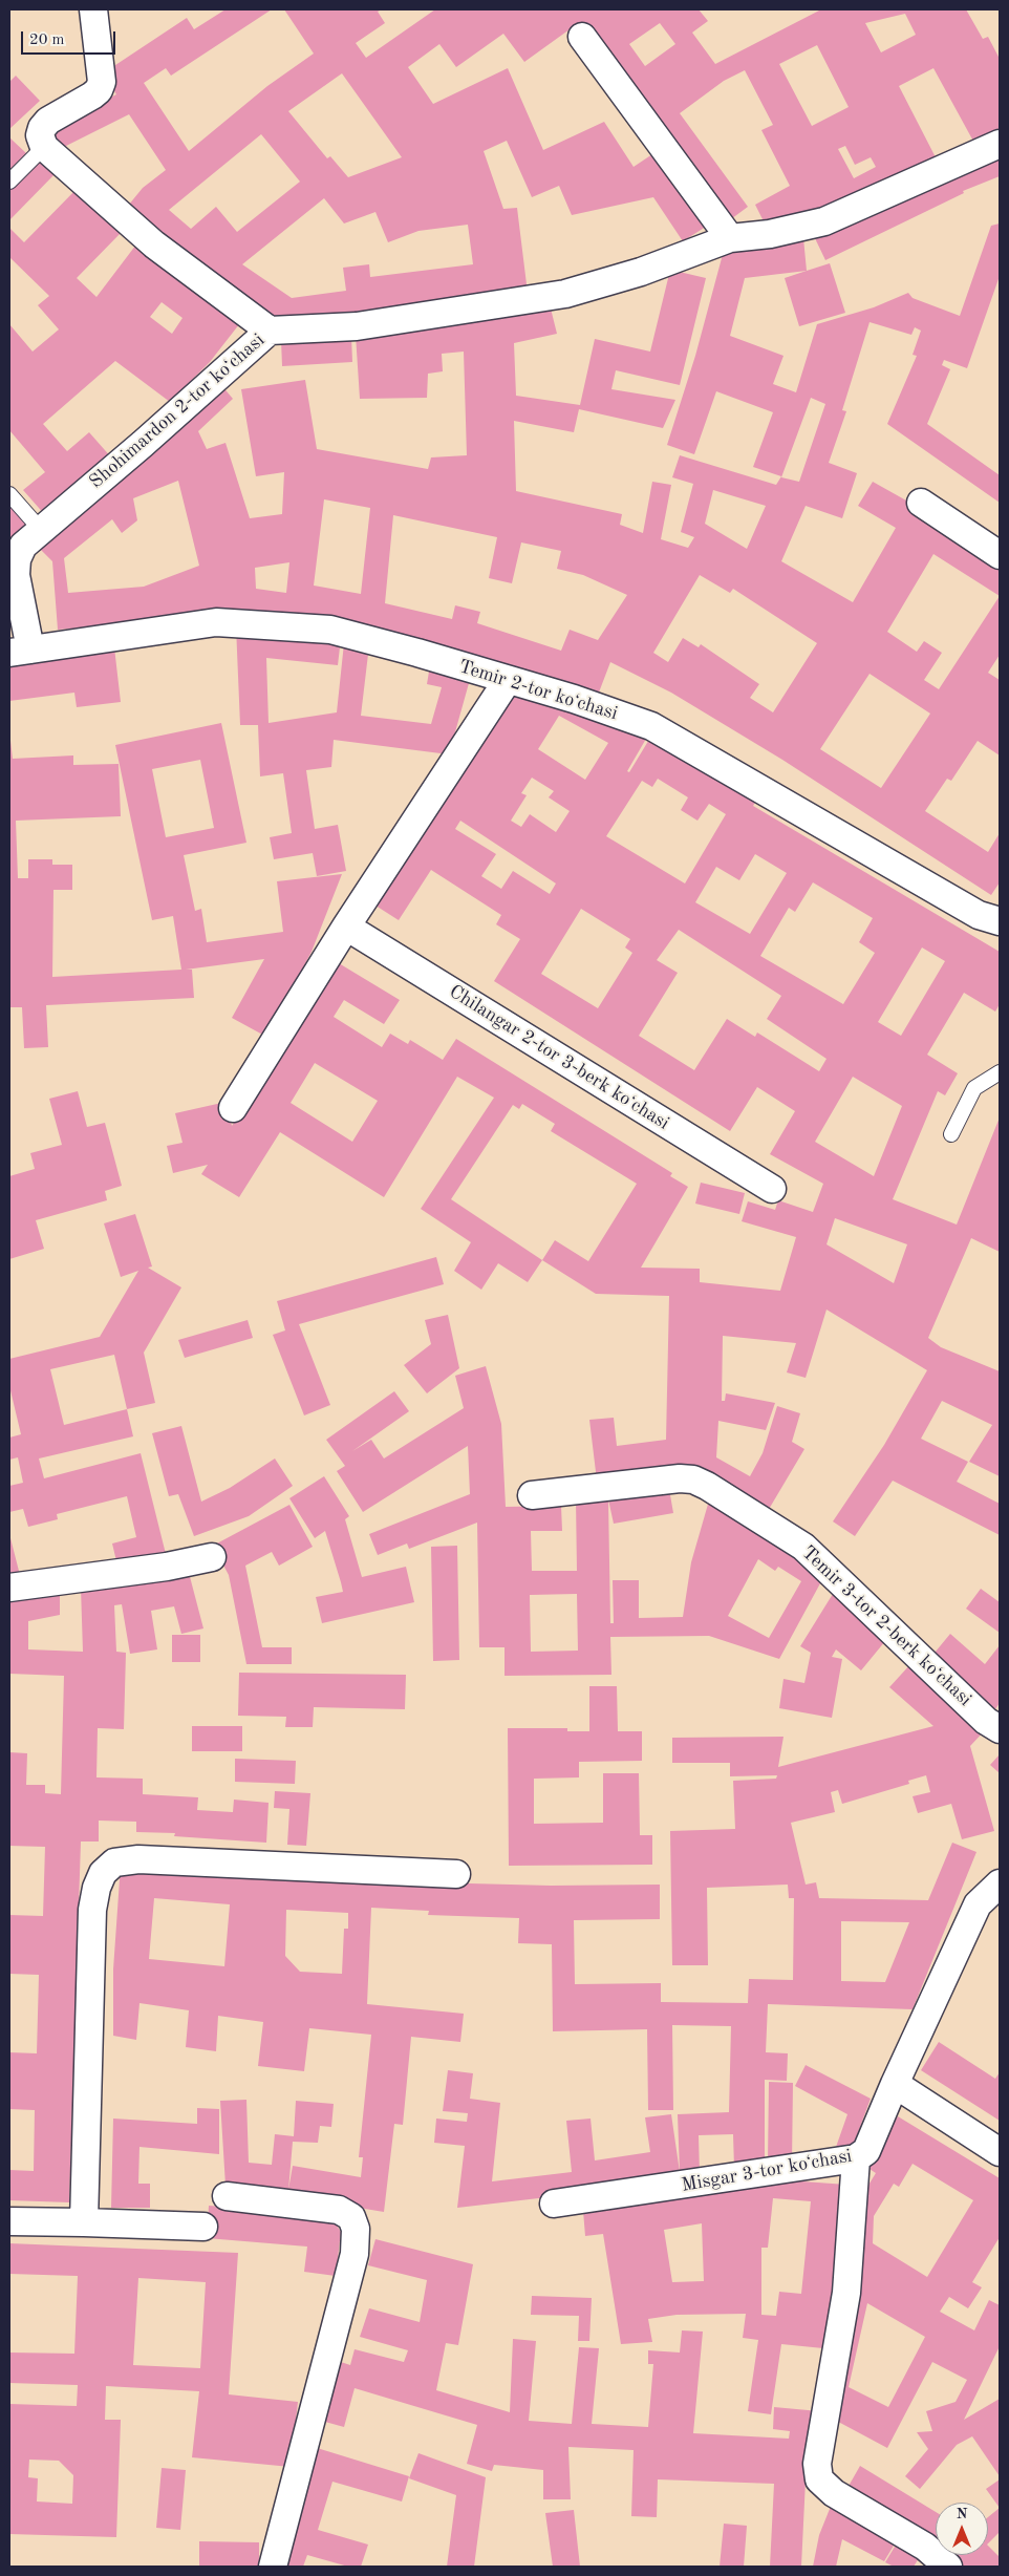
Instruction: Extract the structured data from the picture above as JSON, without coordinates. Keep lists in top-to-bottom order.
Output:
{
  "streets": {
    "street": [
      "Shohimardon 2-tor koʻchasi",
      "Temir 2-tor koʻchasi",
      "Chilangar 2-tor 3-berk koʻchasi",
      "Temir 3-tor 2-berk koʻchasi",
      "Misgar 3-tor koʻchasi"
    ]
  },
  "crossings": [
    ["Shohimardon 2-tor koʻchasi", "Temir 2-tor koʻchasi"]
  ],
  "scale_bar": "20 m",
  "north": "top"
}
